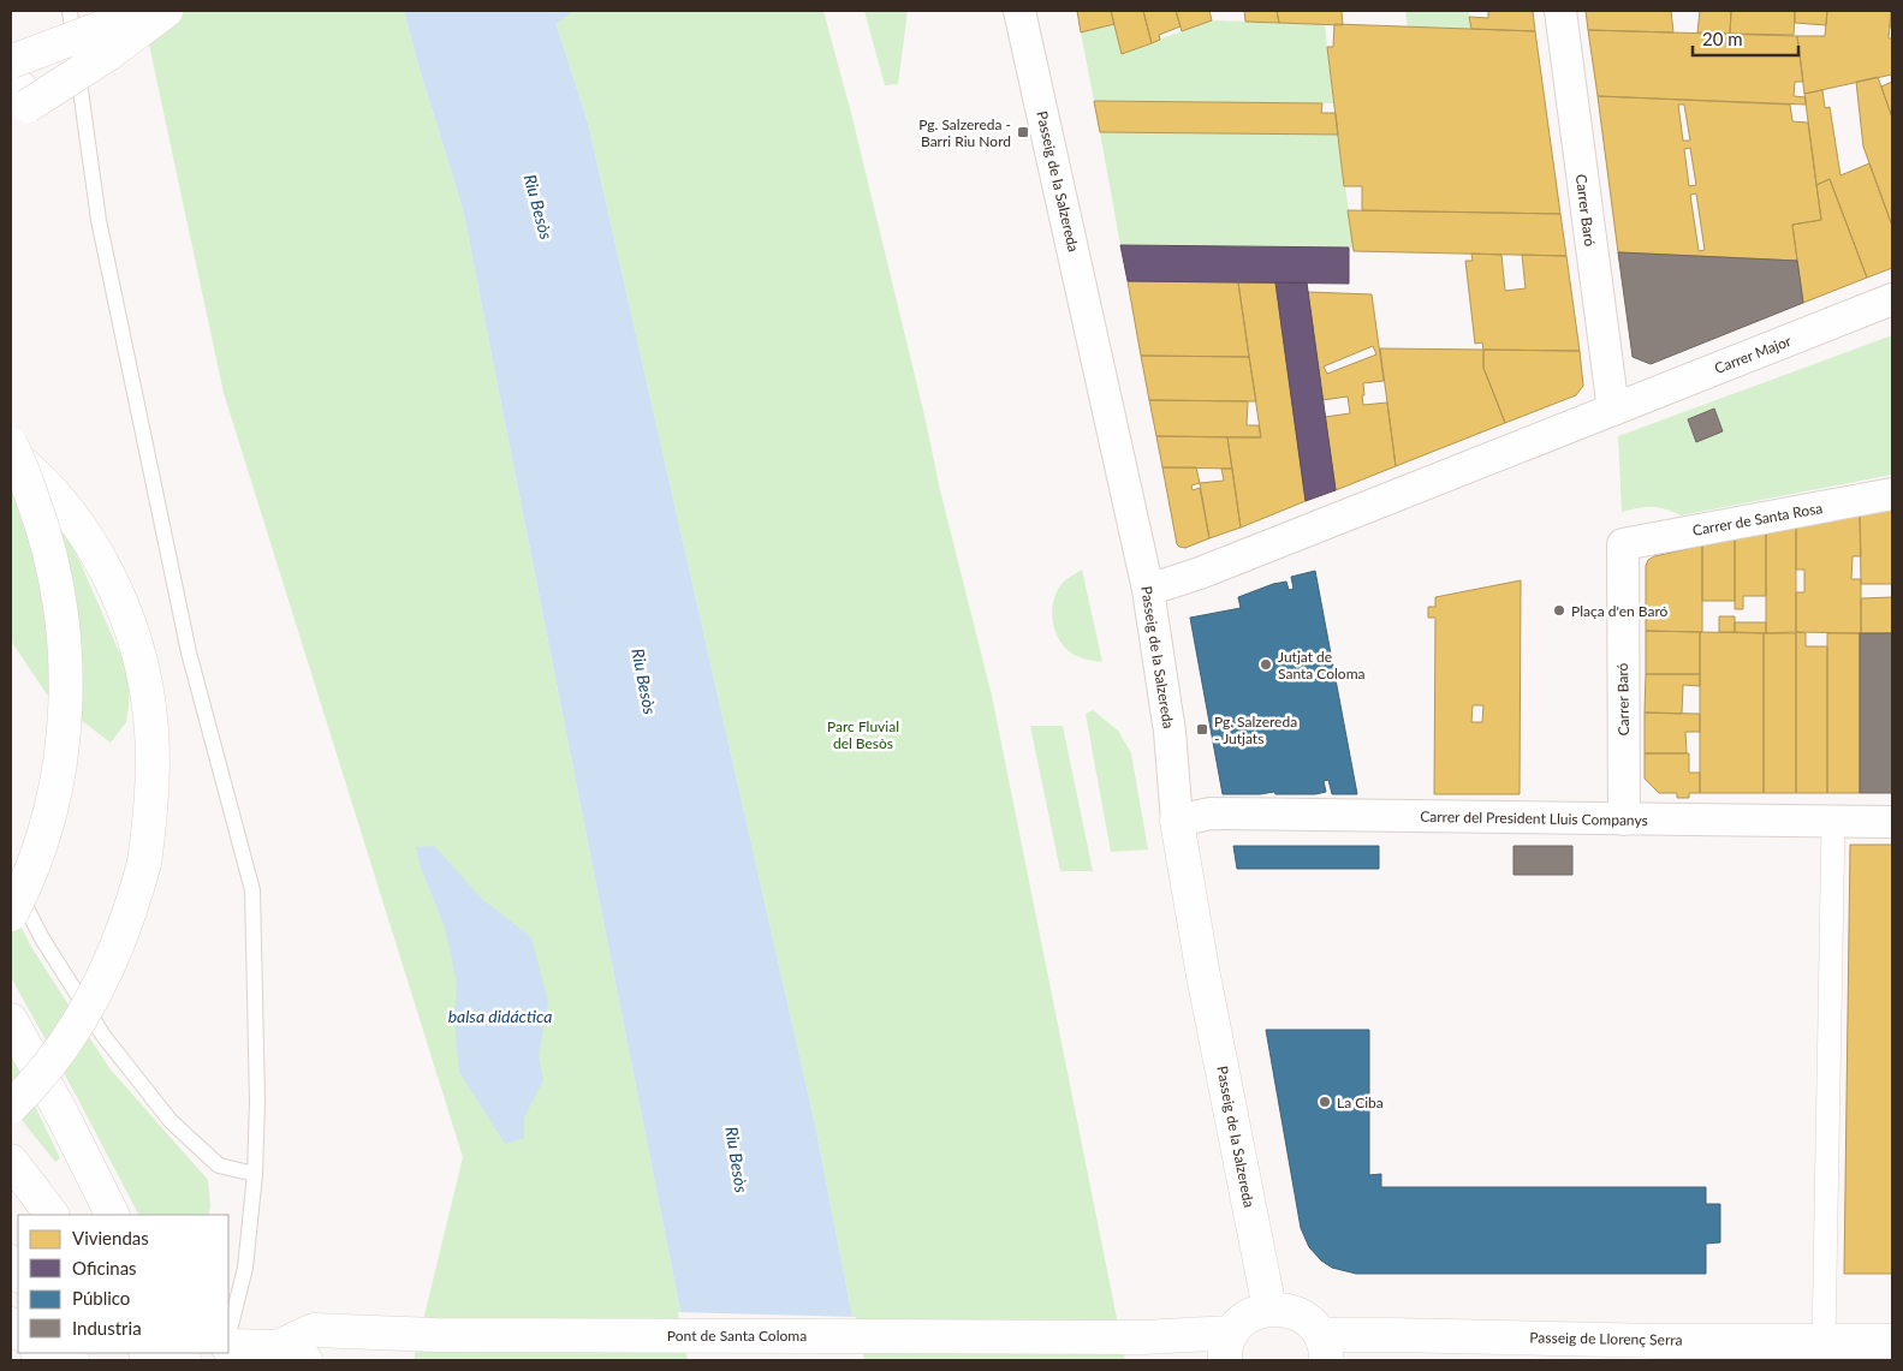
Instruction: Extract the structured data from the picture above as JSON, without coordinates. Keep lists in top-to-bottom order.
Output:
{
  "streets": {
    "main road": ["Passeig de la Salzereda", "Pont de Santa Coloma", "Passeig de Llorenç Serra"],
    "street": [
      "Carrer Baró",
      "Carrer Major",
      "Carrer de Santa Rosa",
      "Carrer del President Lluis Companys"
    ]
  },
  "crossings": [
    ["Passeig de la Salzereda", "Carrer del President Lluis Companys"],
    ["Passeig de la Salzereda", "Passeig de Llorenç Serra"],
    ["Carrer Baró", "Carrer Major"],
    ["Carrer Baró", "Carrer de Santa Rosa"],
    ["Carrer Baró", "Carrer del President Lluis Companys"]
  ],
  "water": ["Riu Besòs", "balsa didáctica"],
  "parks": ["Parc Fluvial del Besòs"],
  "places": {
    "transit": ["Pg. Salzereda - Barri Riu Nord", "Pg. Salzereda - Jutjats"],
    "other": ["Plaça d'en Baró", "Jutjat de Santa Coloma", "La Ciba"]
  },
  "legend": [
    "Viviendas",
    "Oficinas",
    "Público",
    "Industria"
  ],
  "scale_bar": "20 m"
}
